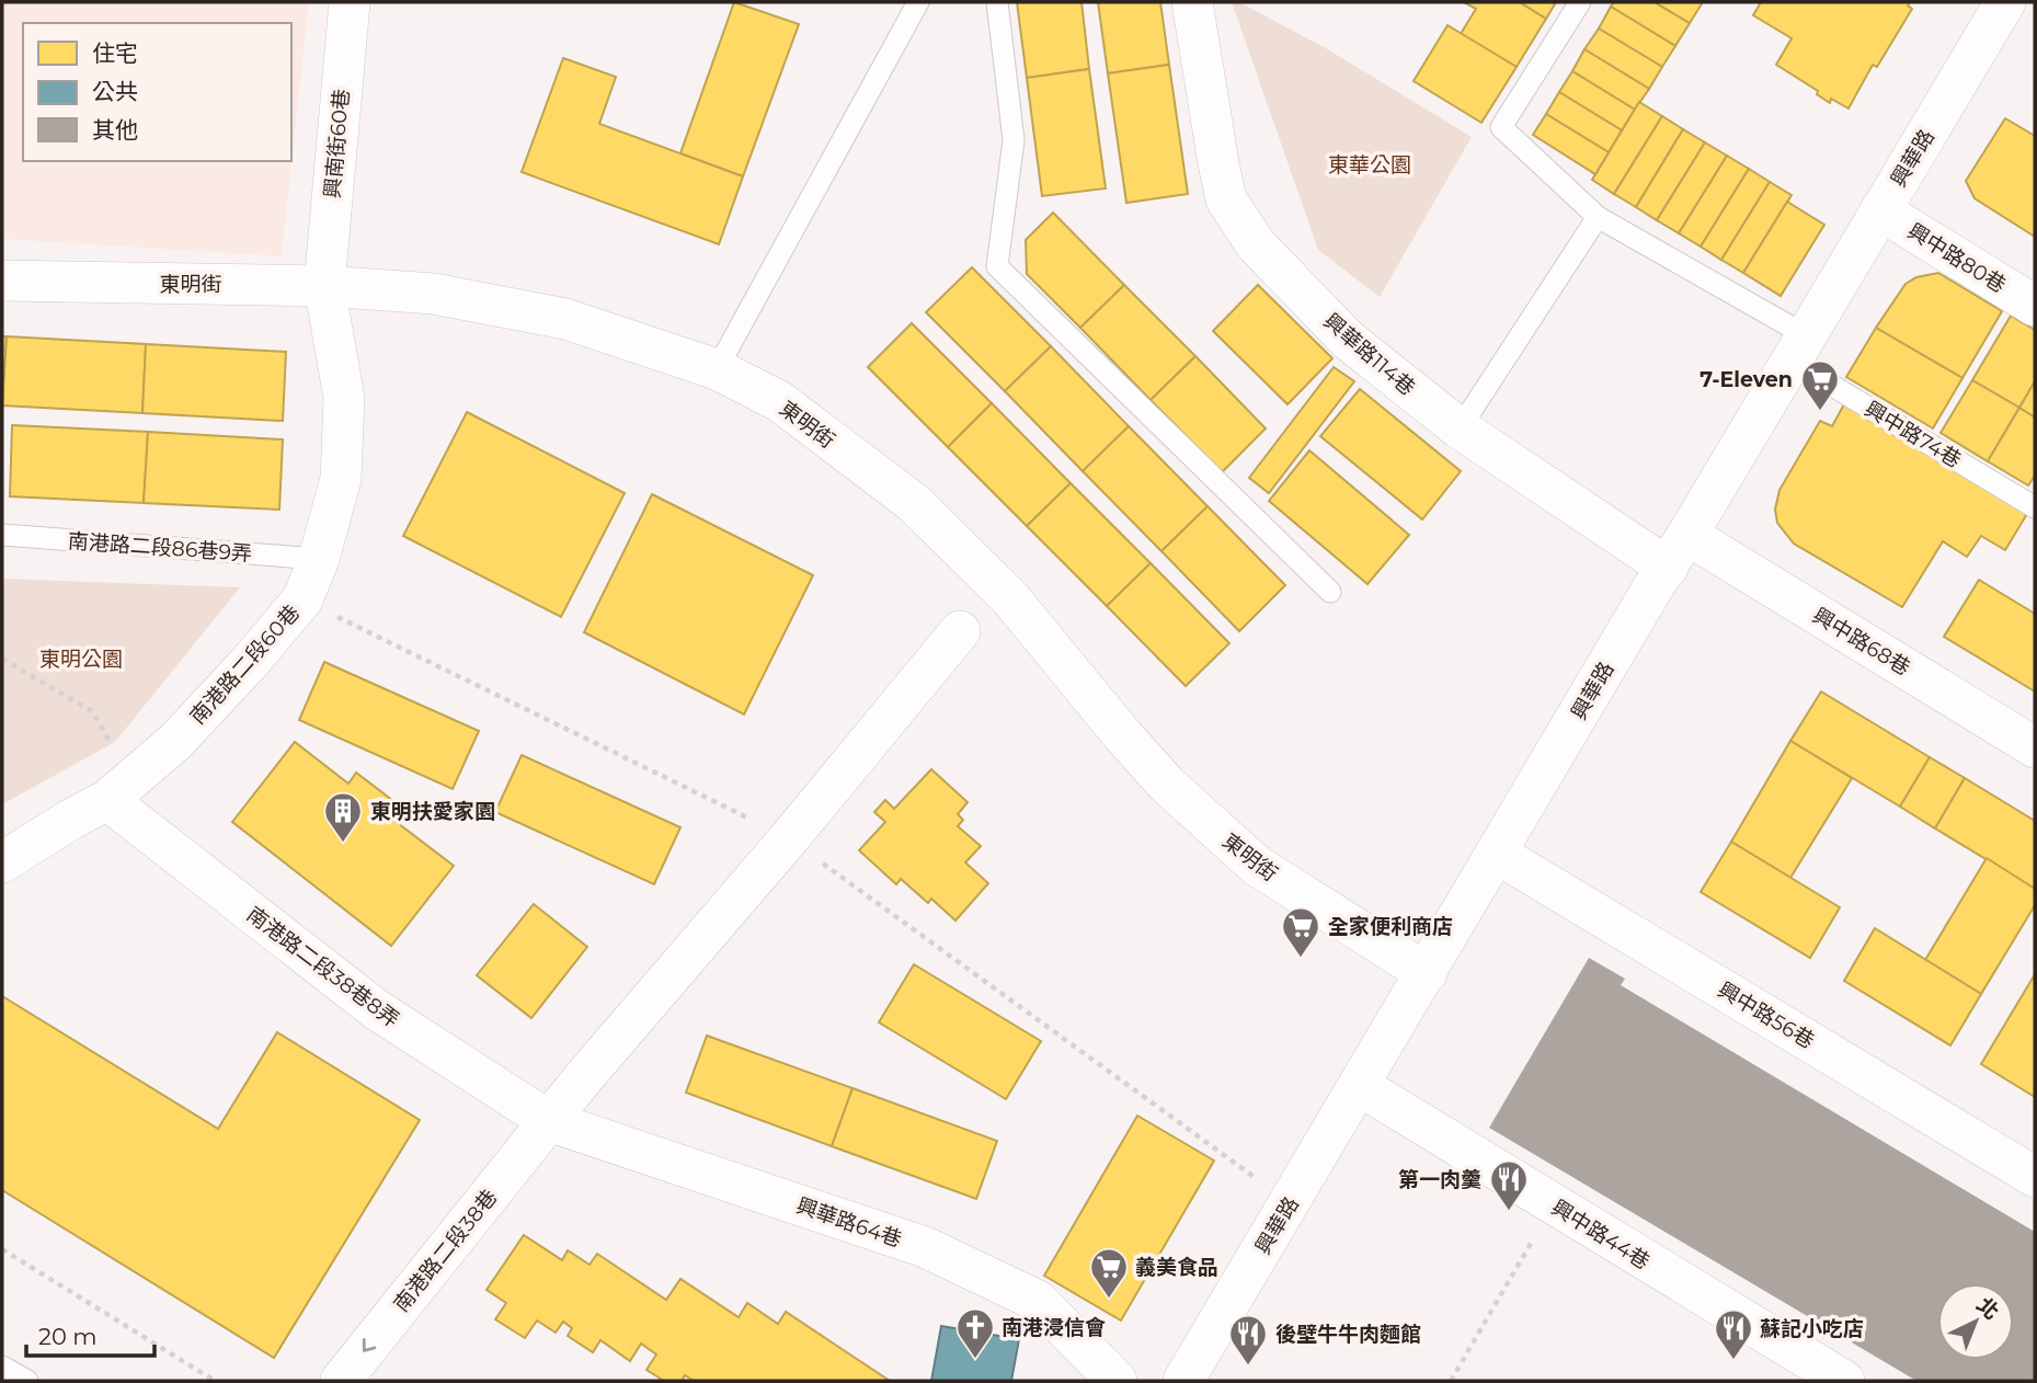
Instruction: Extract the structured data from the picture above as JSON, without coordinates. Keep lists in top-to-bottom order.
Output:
{
  "streets": {
    "street": [
      "興南街60巷",
      "興華路",
      "興中路80巷",
      "東明街",
      "興華路114巷",
      "興中路68巷",
      "南港路二段60巷",
      "南港路二段38巷8弄",
      "興中路56巷",
      "興華路64巷",
      "興中路44巷",
      "南港路二段38巷"
    ],
    "lane": ["興中路74巷", "南港路二段86巷9弄"]
  },
  "crossings": [
    ["興南街60巷", "東明街"],
    ["興南街60巷", "南港路二段60巷"],
    ["興華路", "興中路80巷"],
    ["興華路", "東明街"],
    ["興華路", "興華路114巷"],
    ["興華路", "興中路74巷"],
    ["興華路", "興中路68巷"],
    ["興華路", "興中路56巷"],
    ["興華路", "興中路44巷"],
    ["東明街", "南港路二段60巷"],
    ["興華路114巷", "興中路68巷"],
    ["南港路二段86巷9弄", "南港路二段60巷"],
    ["南港路二段60巷", "南港路二段38巷8弄"],
    ["南港路二段38巷8弄", "興華路64巷"],
    ["南港路二段38巷8弄", "南港路二段38巷"],
    ["興華路64巷", "南港路二段38巷"]
  ],
  "parks": ["東華公園", "東明公園"],
  "places": {
    "supermarket": ["7-Eleven", "全家便利商店", "義美食品"],
    "building": ["東明扶愛家園"],
    "restaurant": ["第一肉羹", "蘇記小吃店", "後壁牛牛肉麵館"],
    "church": ["南港浸信會"]
  },
  "legend": ["住宅", "公共", "其他"],
  "scale_bar": "20 m",
  "north": "top right"
}
